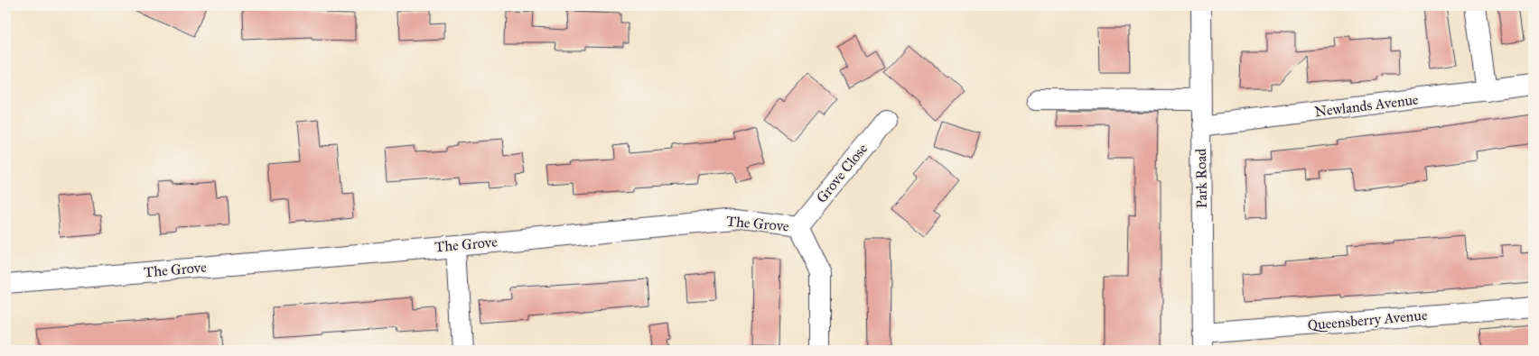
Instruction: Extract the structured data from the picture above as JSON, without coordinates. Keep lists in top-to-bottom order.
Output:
{
  "streets": {
    "street": [
      "Newlands Avenue",
      "Grove Close",
      "Park Road",
      "The Grove",
      "Queensberry Avenue"
    ]
  },
  "crossings": [
    ["Newlands Avenue", "Park Road"],
    ["Grove Close", "The Grove"],
    ["Park Road", "Queensberry Avenue"]
  ]
}
